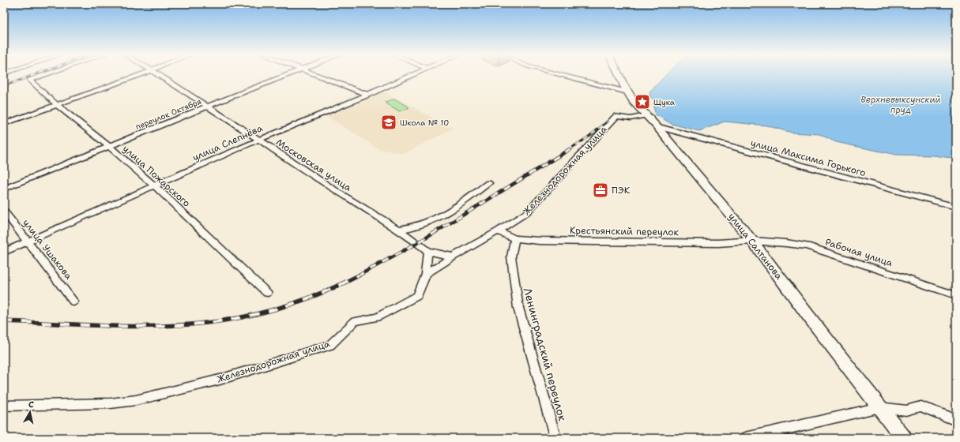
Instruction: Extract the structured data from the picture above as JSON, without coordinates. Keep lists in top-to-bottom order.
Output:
{
  "streets": {
    "main road": ["улица Салтанова"],
    "street": [
      "переулок Октября",
      "улица Слепнёва",
      "улица Максима Горького",
      "Московская улица",
      "Железнодорожная улица",
      "улица Пожарского",
      "Крестьянский переулок",
      "улица Ушакова",
      "Рабочая улица",
      "Ленинградский переулок"
    ]
  },
  "crossings": [
    ["переулок Октября", "Московская улица"],
    ["переулок Октября", "улица Пожарского"],
    ["улица Слепнёва", "Московская улица"],
    ["улица Слепнёва", "улица Пожарского"],
    ["улица Слепнёва", "улица Ушакова"],
    ["улица Максима Горького", "улица Салтанова"],
    ["Железнодорожная улица", "Крестьянский переулок"],
    ["Железнодорожная улица", "улица Салтанова"],
    ["Крестьянский переулок", "улица Салтанова"],
    ["Крестьянский переулок", "Рабочая улица"],
    ["Крестьянский переулок", "Ленинградский переулок"],
    ["улица Салтанова", "Рабочая улица"]
  ],
  "water": ["Верхневыксунский пруд"],
  "places": {
    "place": ["Щука"],
    "school or university": ["Школа № 10"],
    "office": ["ПЭК"]
  },
  "north": "top"
}
